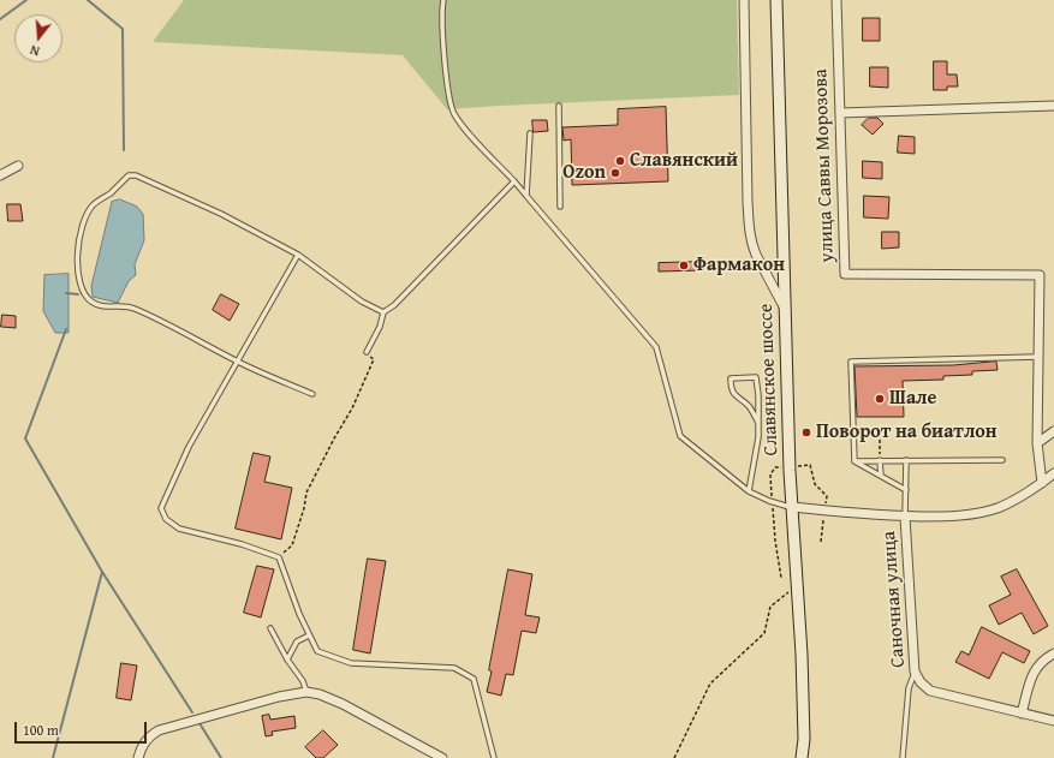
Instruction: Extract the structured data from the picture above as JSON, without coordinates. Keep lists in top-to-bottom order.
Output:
{
  "streets": {
    "main road": ["Славянское шоссе"],
    "street": ["улица Саввы Морозова", "Саночная улица"]
  },
  "places": [
    "Славянский",
    "Ozon",
    "Фармакон",
    "Шале",
    "Поворот на биатлон"
  ],
  "scale_bar": "100 m",
  "north": "bottom"
}
